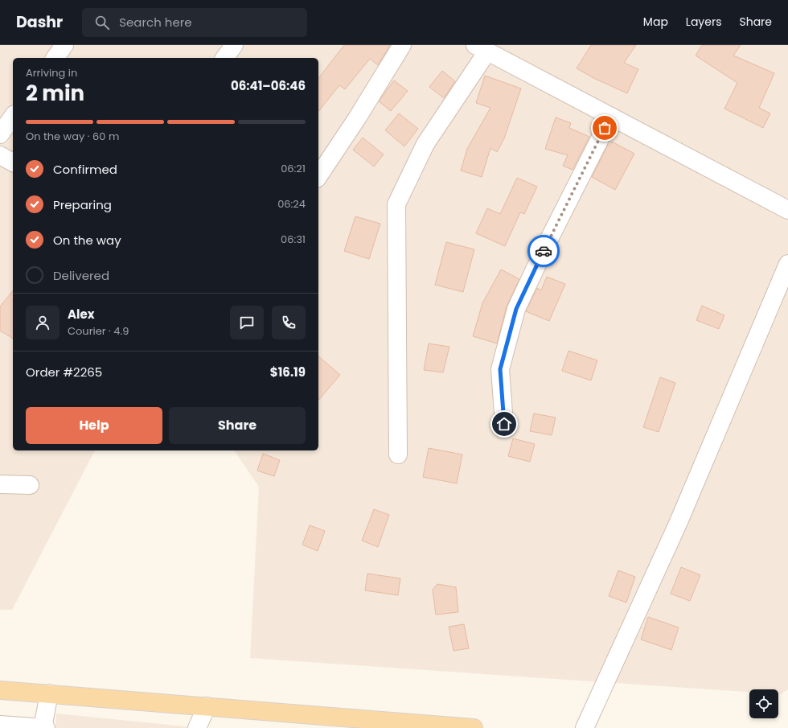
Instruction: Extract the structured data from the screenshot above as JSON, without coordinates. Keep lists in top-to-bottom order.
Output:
{
  "page": {
    "header": "Dashr",
    "search": "Search here",
    "nav": ["Map", "Layers", "Share"],
    "heading": ["2 min", "Arriving in", "06:41–06:46"],
    "panel": [
      "Alex",
      "Courier · 4.9",
      "Order #2265",
      "$16.19"
    ],
    "bar": "On the way · 60 m",
    "list": [
      ["Confirmed", "06:21"],
      ["Preparing", "06:24"],
      ["On the way", "06:31"],
      "Delivered"
    ],
    "buttons": ["Help", "Share"]
  }
}
